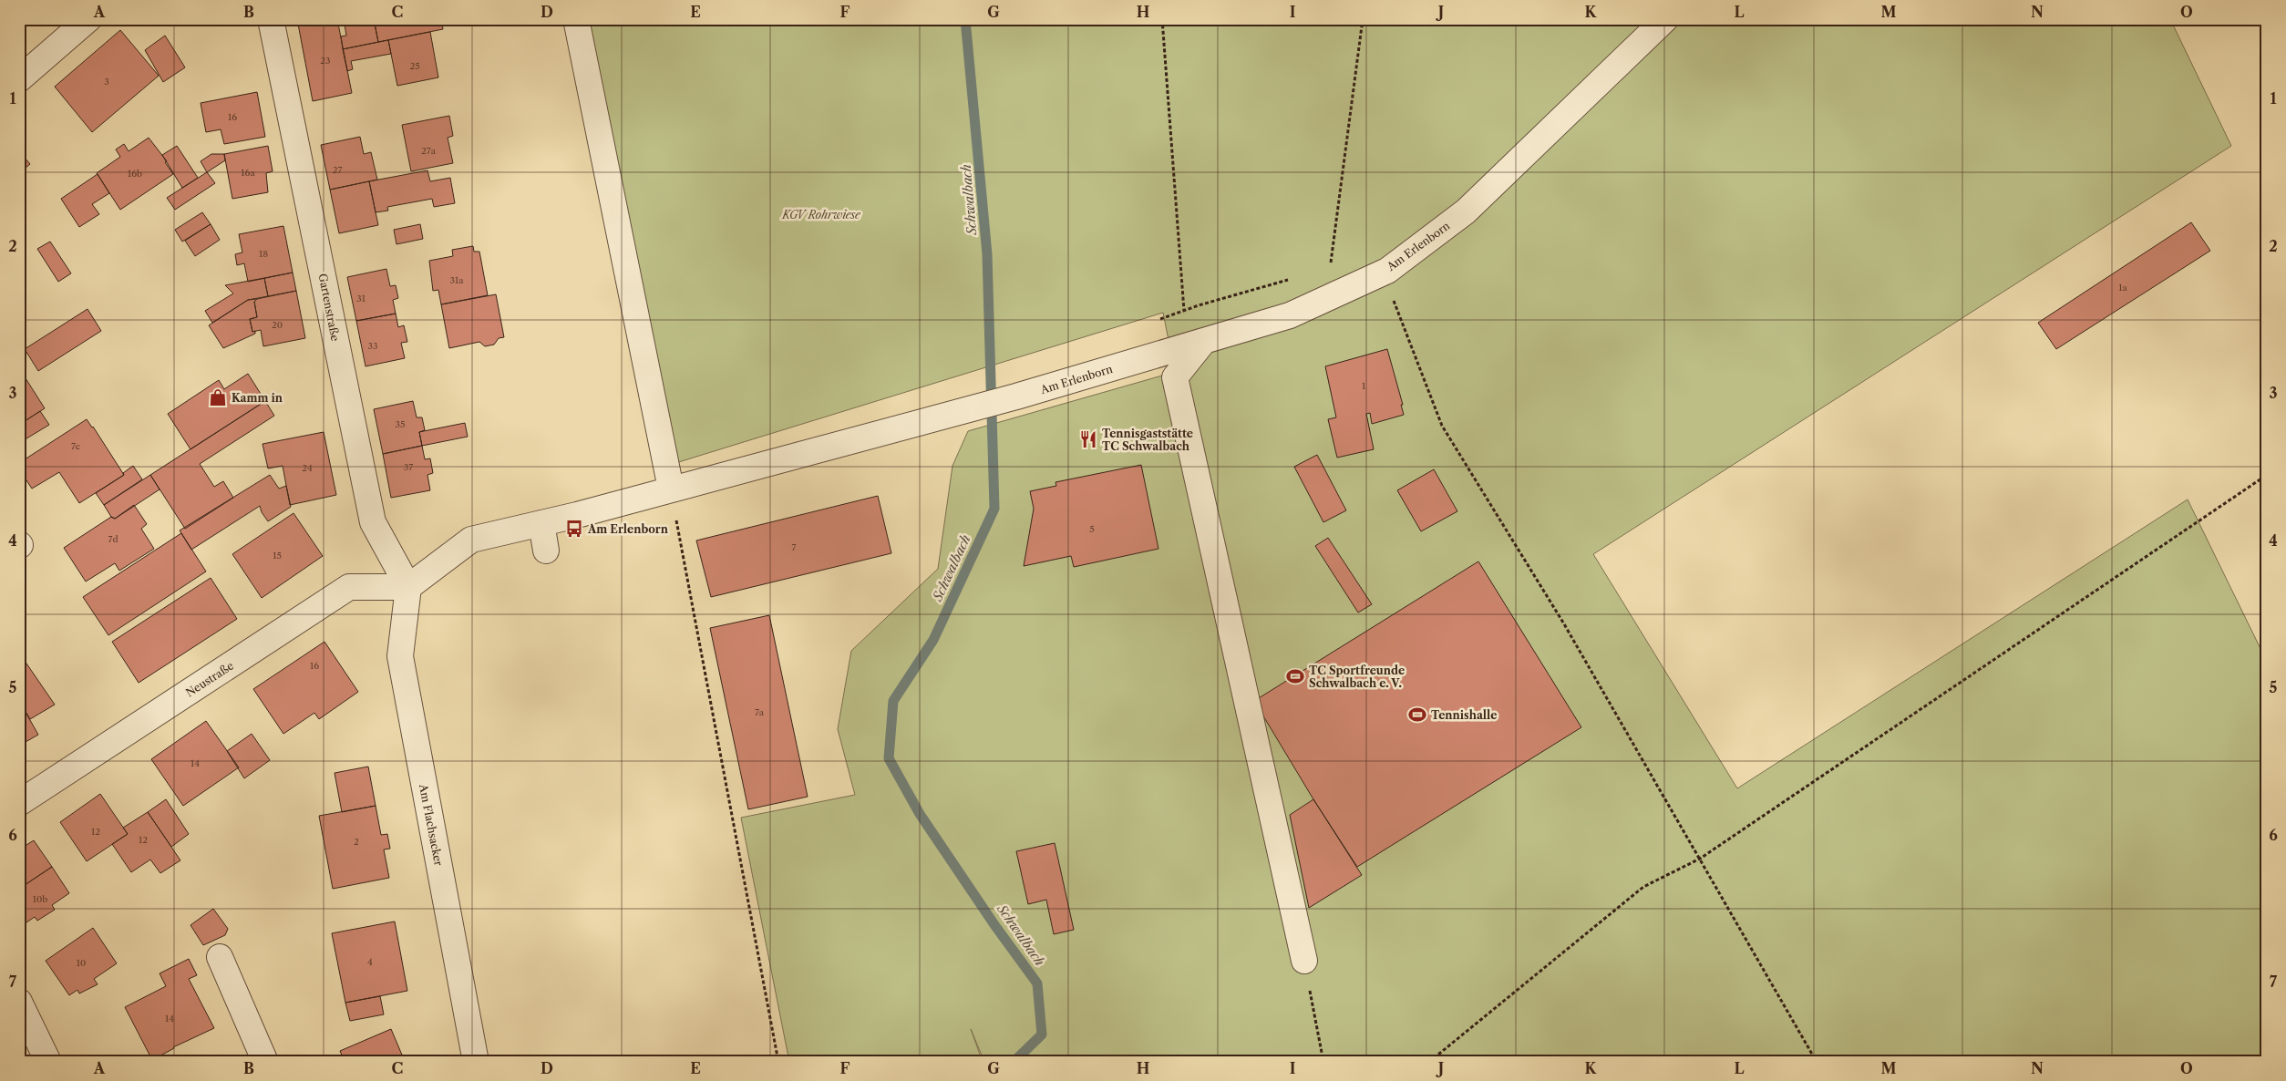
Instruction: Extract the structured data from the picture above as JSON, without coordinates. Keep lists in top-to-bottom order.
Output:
{
  "streets": {
    "street": [
      "Am Erlenborn",
      "Gartenstraße",
      "Neustraße",
      "Am Flachsacker"
    ]
  },
  "crossings": [
    ["Am Erlenborn", "Gartenstraße"],
    ["Am Erlenborn", "Neustraße"],
    ["Am Erlenborn", "Am Flachsacker"],
    ["Gartenstraße", "Neustraße"],
    ["Gartenstraße", "Am Flachsacker"],
    ["Neustraße", "Am Flachsacker"]
  ],
  "water": ["Schwalbach"],
  "parks": ["KGV Rohrwiese"],
  "places": {
    "shop": ["Kamm in"],
    "restaurant": ["Tennisgaststätte TC Schwalbach"],
    "bus stop": ["Am Erlenborn"],
    "sports": ["TC Sportfreunde Schwalbach e. V.", "Tennishalle"]
  },
  "house_numbers": [
    "23",
    "25",
    "3",
    "16",
    "27a",
    "27",
    "16a",
    "16b",
    "18",
    "31a",
    "1a",
    "31",
    "20",
    "33",
    "1",
    "35",
    "7c",
    "37",
    "24",
    "5",
    "7d",
    "7",
    "15",
    "16",
    "7a",
    "14",
    "12",
    "12",
    "2",
    "10b",
    "4",
    "10",
    "14"
  ],
  "grid": {
    "columns": [
      "A",
      "B",
      "C",
      "D",
      "E",
      "F",
      "G",
      "H",
      "I",
      "J",
      "K",
      "L",
      "M",
      "N",
      "O"
    ],
    "rows": [
      "1",
      "2",
      "3",
      "4",
      "5",
      "6",
      "7"
    ]
  }
}
